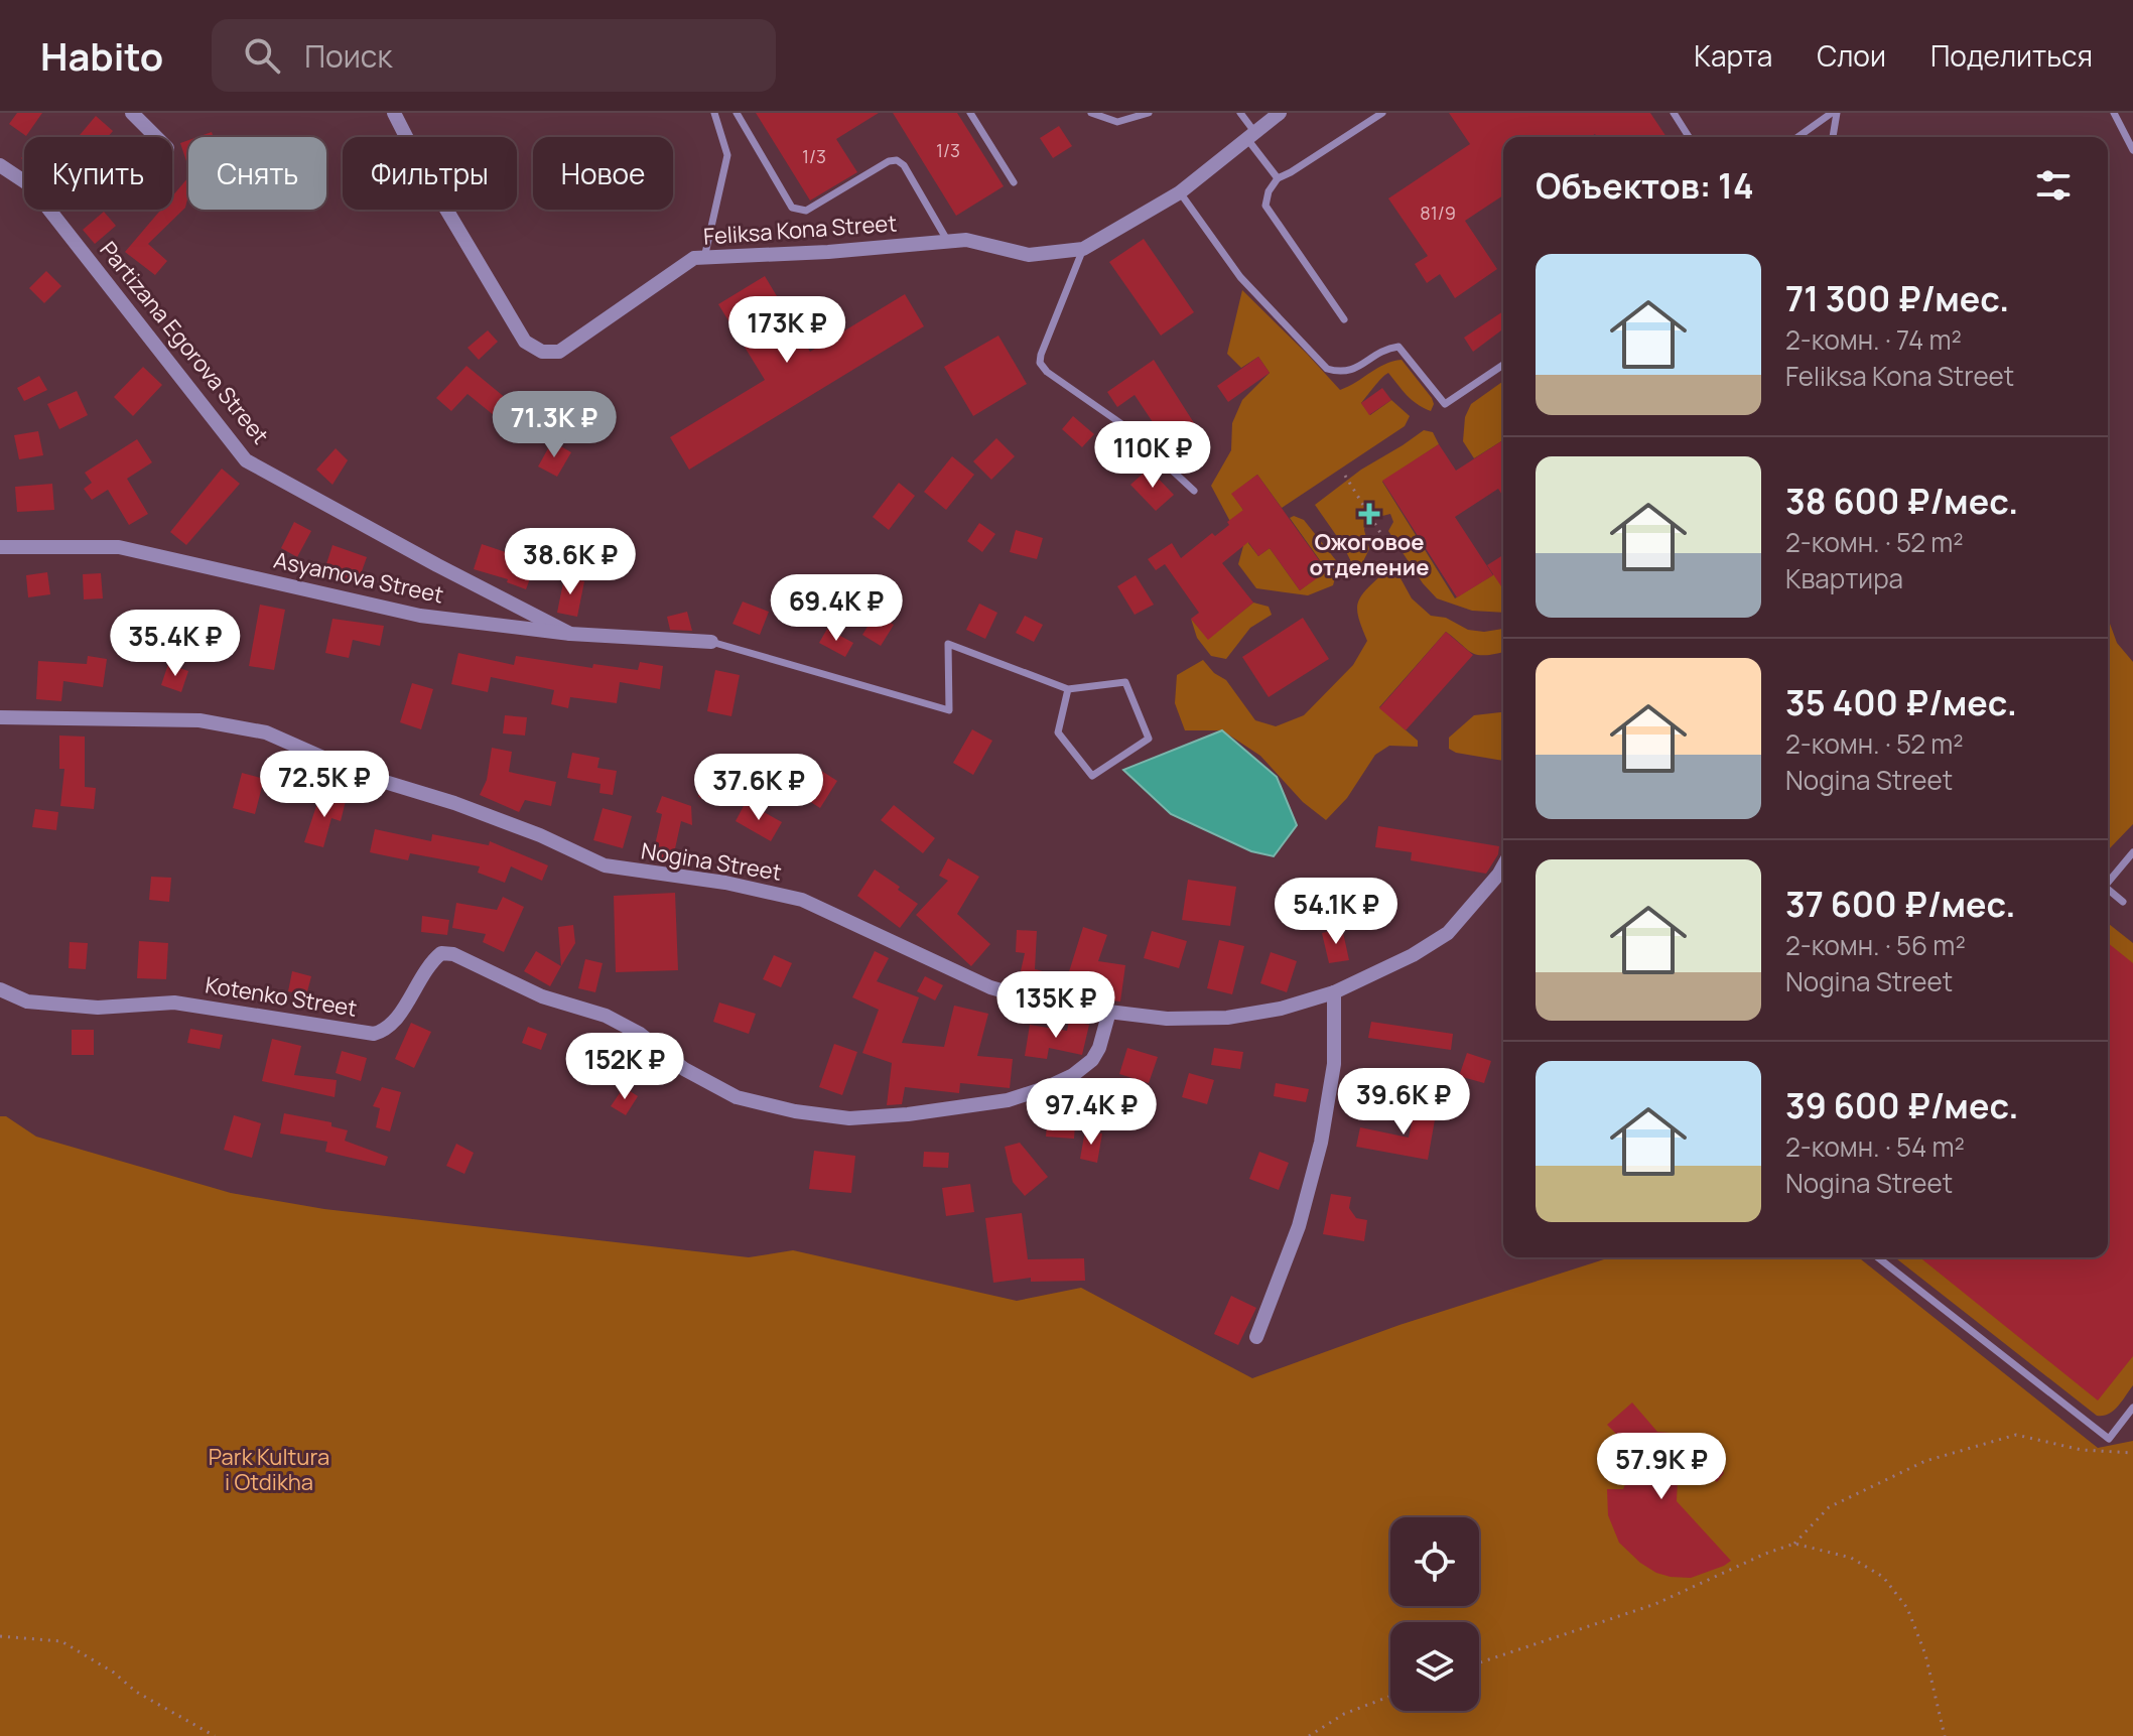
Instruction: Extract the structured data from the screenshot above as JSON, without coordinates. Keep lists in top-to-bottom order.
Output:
{
  "streets": {
    "street": [
      "Feliksa Kona Street",
      "Partizana Egorova Street",
      "Asyamova Street",
      "Nogina Street",
      "Kotenko Street"
    ]
  },
  "crossings": [
    ["Partizana Egorova Street", "Asyamova Street"],
    ["Nogina Street", "Kotenko Street"]
  ],
  "parks": ["Park Kultura i Otdikha"],
  "places": {
    "health": ["Ожоговое отделение"]
  },
  "house_numbers": ["1/3", "1/3", "81/9"],
  "page": {
    "header": "Habito",
    "search": "Поиск",
    "nav": ["Карта", "Слои", "Поделиться"],
    "chip": [
      "Купить",
      "Снять",
      "Фильтры",
      "Новое"
    ],
    "heading": "Объектов: 14",
    "list": [
      {
        "name": "71 300 ₽/мес.",
        "note": "2-комн. · 74 m² · Feliksa Kona Street"
      },
      {
        "name": "38 600 ₽/мес.",
        "note": "2-комн. · 52 m² · Квартира"
      },
      {
        "name": "35 400 ₽/мес.",
        "note": "2-комн. · 52 m² · Nogina Street"
      },
      {
        "name": "37 600 ₽/мес.",
        "note": "2-комн. · 56 m² · Nogina Street"
      },
      {
        "name": "39 600 ₽/мес.",
        "note": "2-комн. · 54 m² · Nogina Street"
      }
    ],
    "price": [
      "173K ₽",
      "71.3K ₽",
      "110K ₽",
      "38.6K ₽",
      "69.4K ₽",
      "35.4K ₽",
      "72.5K ₽",
      "37.6K ₽",
      "54.1K ₽",
      "135K ₽",
      "152K ₽",
      "39.6K ₽",
      "97.4K ₽",
      "57.9K ₽"
    ]
  }
}
